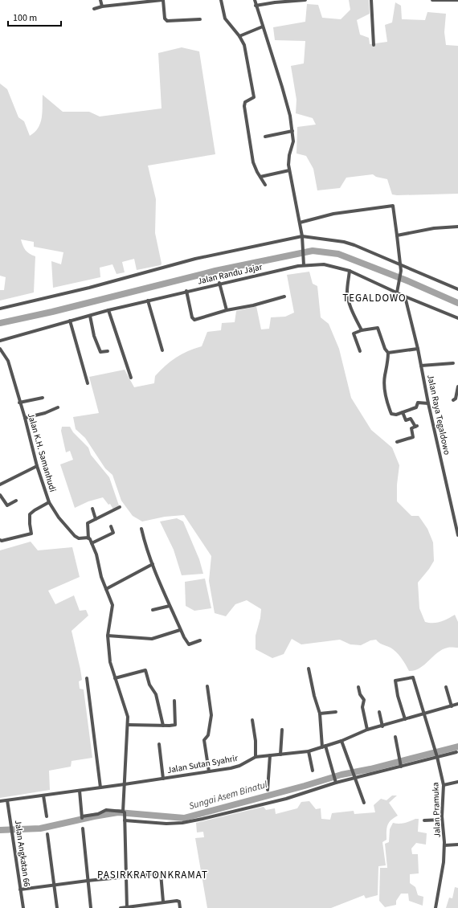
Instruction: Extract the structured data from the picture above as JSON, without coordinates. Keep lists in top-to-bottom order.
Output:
{
  "streets": {
    "street": [
      "Jalan Randu Jajar",
      "Jalan Raya Tegaldowo",
      "Jalan K.H. Samanhudi",
      "Jalan Sutan Syahrir",
      "Jalan Pramuka",
      "Jalan Angkatan 66"
    ]
  },
  "crossings": [
    ["Jalan Randu Jajar", "Jalan Raya Tegaldowo"],
    ["Jalan Sutan Syahrir", "Jalan Pramuka"],
    ["Jalan Sutan Syahrir", "Jalan Angkatan 66"]
  ],
  "districts": ["TEGALDOWO", "PASIRKRATONKRAMAT"],
  "water": ["Sungai Asem Binatul"],
  "scale_bar": "100 m"
}
